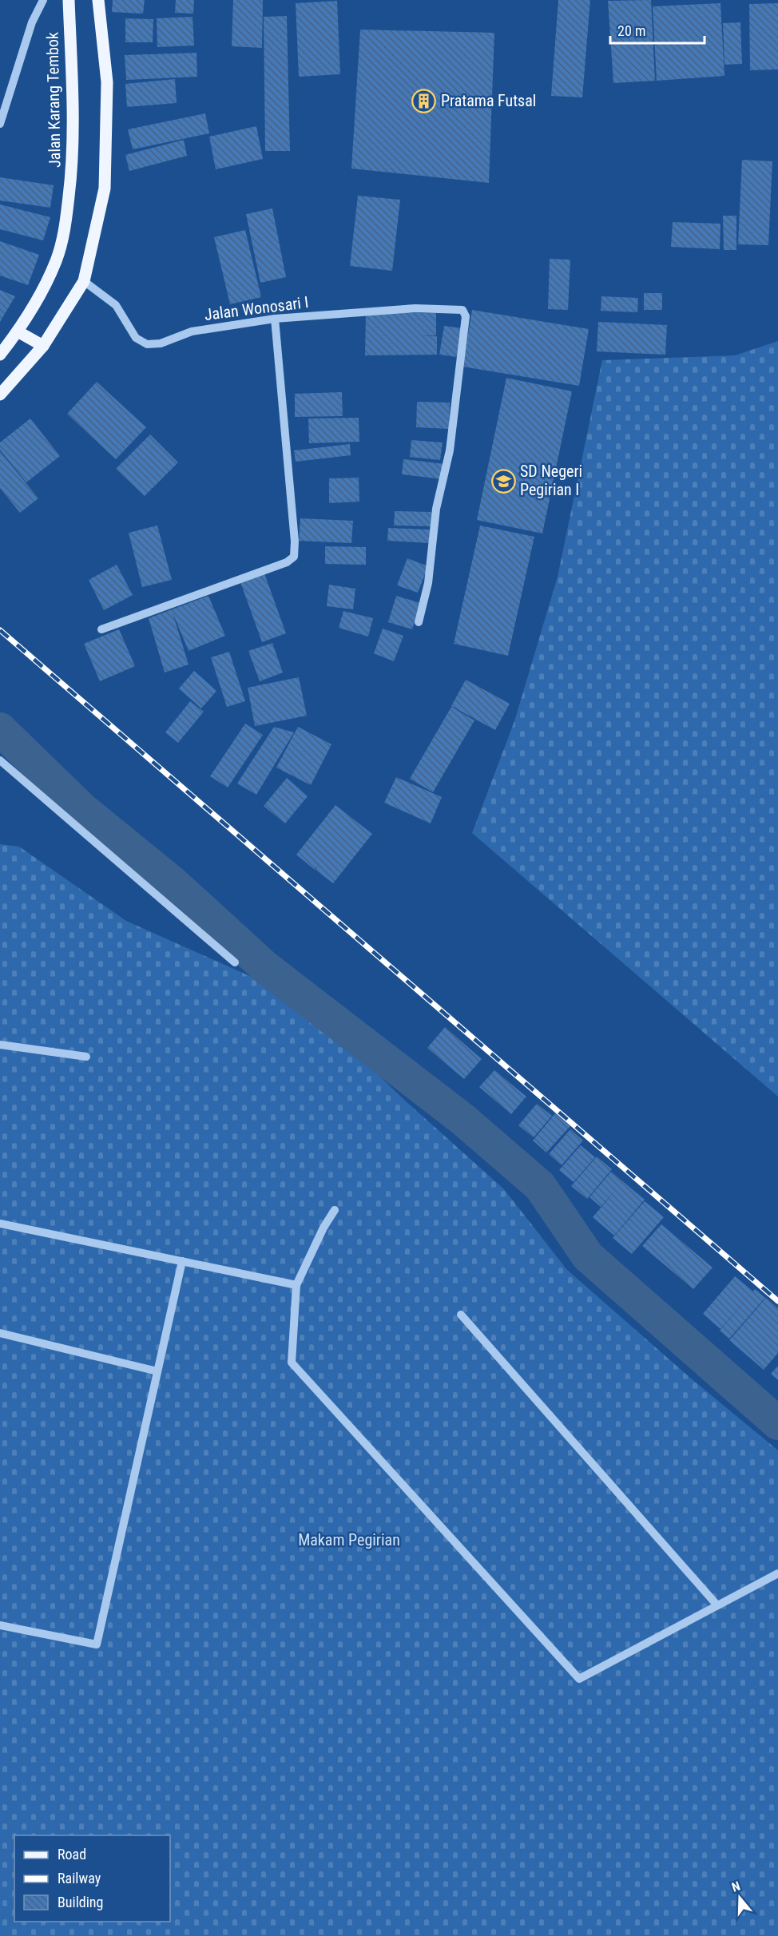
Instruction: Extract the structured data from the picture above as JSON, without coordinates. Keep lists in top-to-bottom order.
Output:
{
  "streets": {
    "main road": ["Jalan Karang Tembok"],
    "street": ["Jalan Wonosari I"]
  },
  "parks": ["Makam Pegirian"],
  "places": {
    "building": ["Pratama Futsal"],
    "school or university": ["SD Negeri Pegirian I"]
  },
  "legend": ["Road", "Railway", "Building"],
  "scale_bar": "20 m",
  "north": "top"
}
